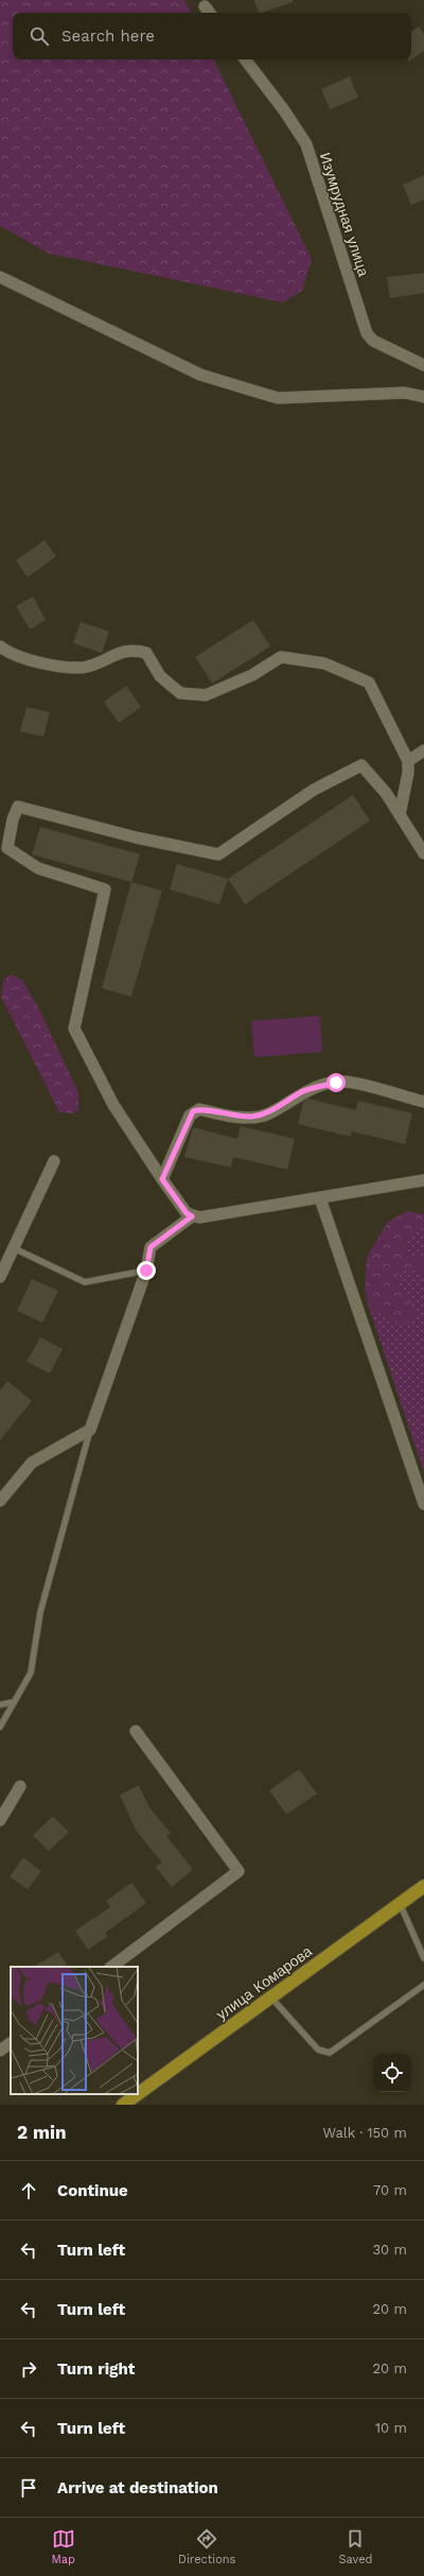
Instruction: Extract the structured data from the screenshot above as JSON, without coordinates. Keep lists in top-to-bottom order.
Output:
{
  "streets": {
    "main road": ["улица Комарова"],
    "street": ["Изумрудная улица"]
  },
  "page": {
    "search": "Search here",
    "heading": ["2 min", "Walk · 150 m"],
    "list": [
      ["Continue", "70 m"],
      ["Turn left", "30 m"],
      ["Turn left", "20 m"],
      ["Turn right", "20 m"],
      ["Turn left", "10 m"],
      "Arrive at destination"
    ],
    "nav": ["Map", "Directions", "Saved"]
  }
}
